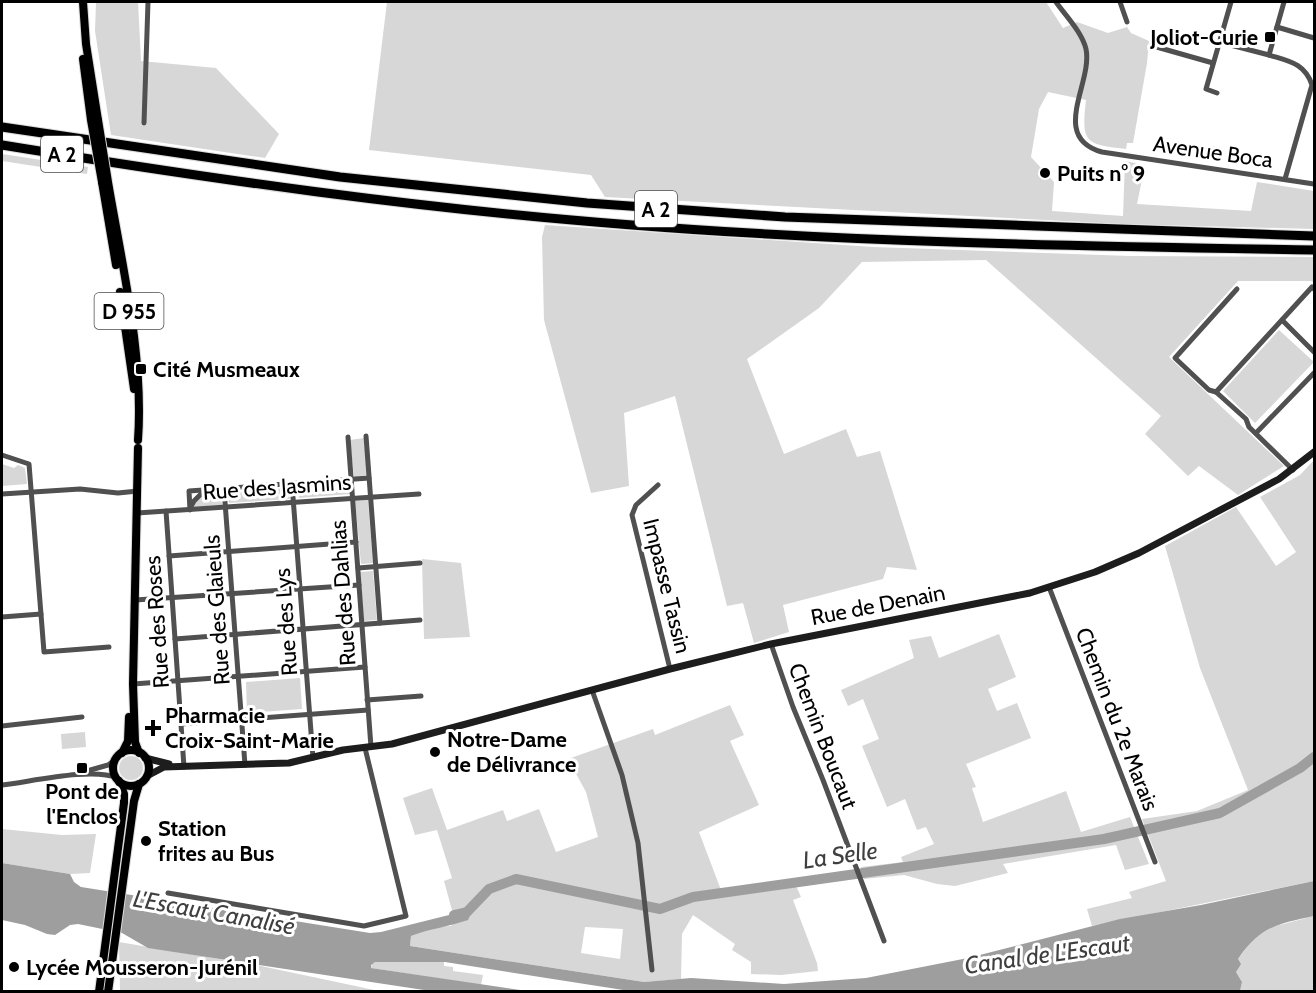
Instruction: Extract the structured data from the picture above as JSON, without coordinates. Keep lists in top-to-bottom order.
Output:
{
  "streets": {
    "highway": ["A 2"],
    "main road": ["D 955"],
    "street": [
      "Avenue Boca",
      "Rue des Jasmins",
      "Impasse Tassin",
      "Rue des Dahlias",
      "Rue de Denain",
      "Rue des Glaieuls",
      "Rue des Roses",
      "Rue des Lys",
      "Chemin du 2e Marais",
      "Chemin Boucaut"
    ]
  },
  "crossings": [
    ["D 955", "Rue des Jasmins"],
    ["Rue des Jasmins", "Rue des Dahlias"],
    ["Rue des Jasmins", "Rue des Glaieuls"],
    ["Rue des Jasmins", "Rue des Roses"],
    ["Rue des Jasmins", "Rue des Lys"],
    ["Impasse Tassin", "Rue de Denain"],
    ["Rue des Dahlias", "Rue de Denain"],
    ["Rue de Denain", "Rue des Glaieuls"],
    ["Rue de Denain", "Rue des Roses"],
    ["Rue de Denain", "Rue des Lys"],
    ["Rue de Denain", "Chemin du 2e Marais"],
    ["Rue de Denain", "Chemin Boucaut"]
  ],
  "water": ["La Selle", "L'Escaut Canalisé", "Canal de L'Escaut"],
  "places": {
    "transit": ["Joliot-Curie", "Cité Musmeaux", "Pont de l'Enclos"],
    "other": [
      "Puits n° 9",
      "Notre-Dame de Délivrance",
      "Station frites au Bus",
      "Lycée Mousseron-Jurénil"
    ],
    "health": ["Pharmacie Croix-Saint-Marie"]
  }
}
